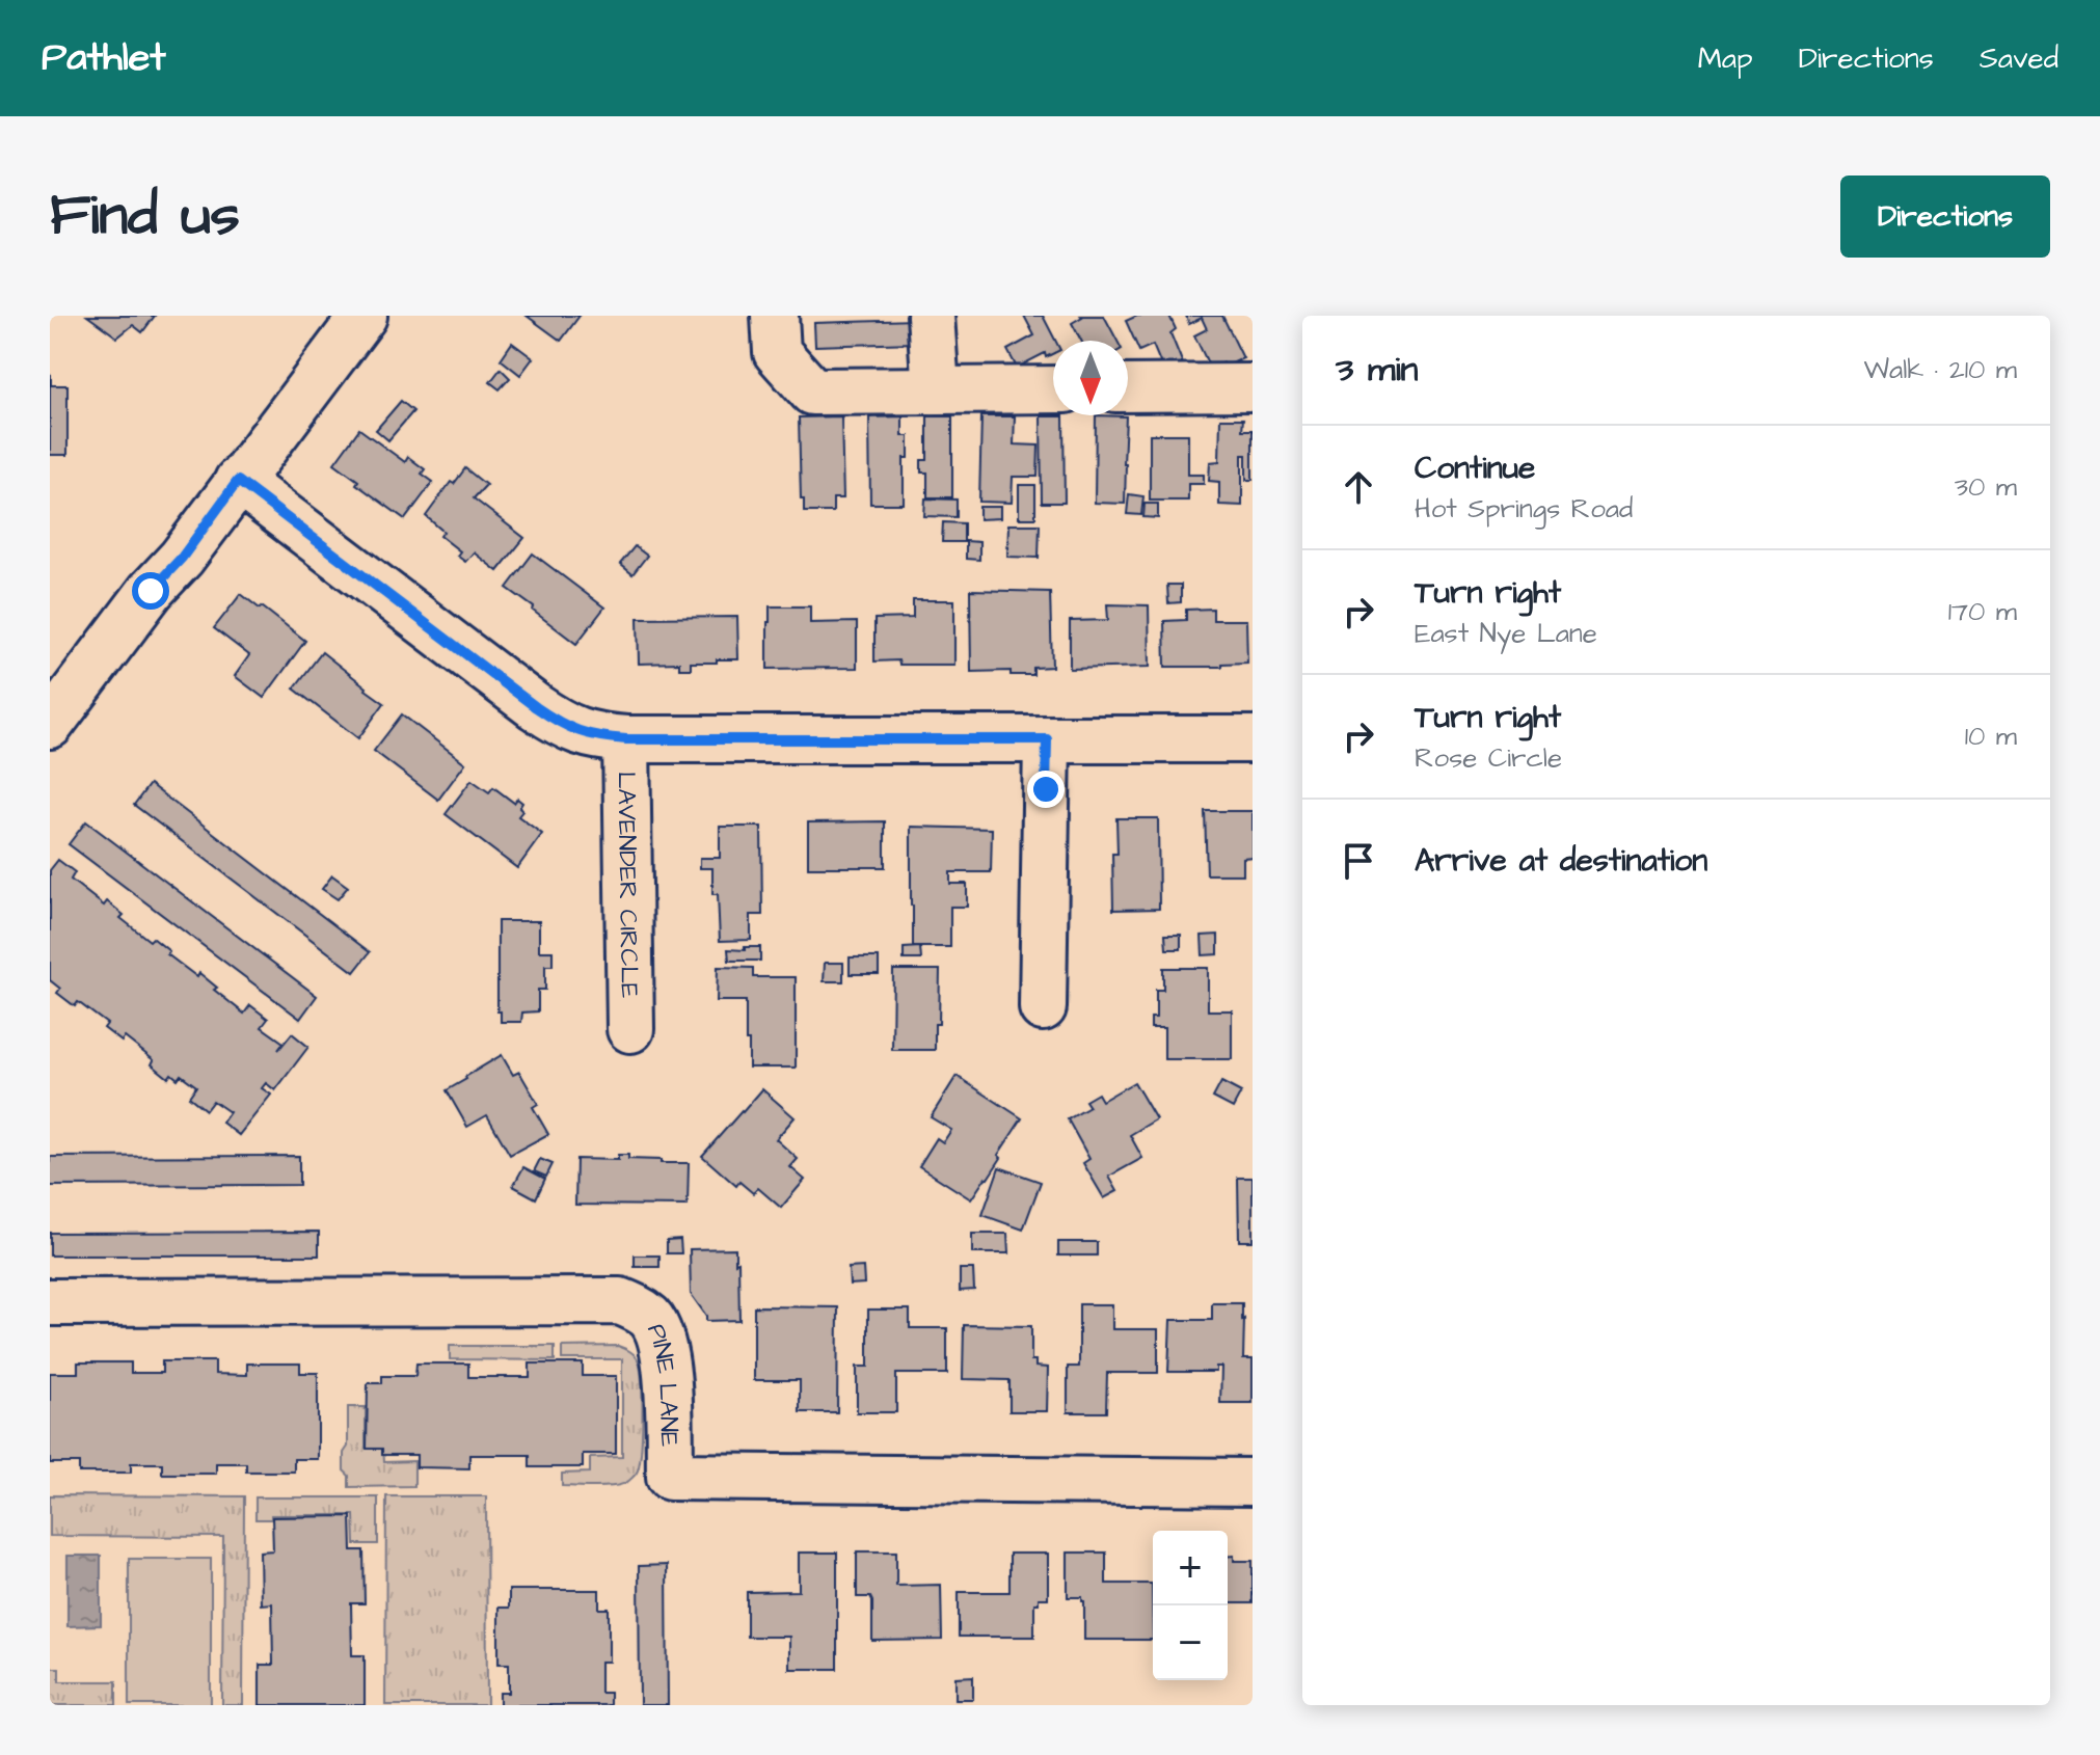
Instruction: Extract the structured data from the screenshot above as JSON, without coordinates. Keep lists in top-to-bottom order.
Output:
{
  "streets": {
    "street": ["LAVENDER CIRCLE", "PINE LANE"]
  },
  "north": "bottom",
  "page": {
    "header": "Pathlet",
    "nav": ["Map", "Directions", "Saved"],
    "title": "Find us",
    "buttons": "Directions",
    "heading": ["3 min", "Walk · 210 m"],
    "list": [
      ["Continue", "Hot Springs Road", "30 m"],
      ["Turn right", "East Nye Lane", "170 m"],
      ["Turn right", "Rose Circle", "10 m"],
      "Arrive at destination"
    ],
    "map_buttons": ["+", "−"]
  }
}
